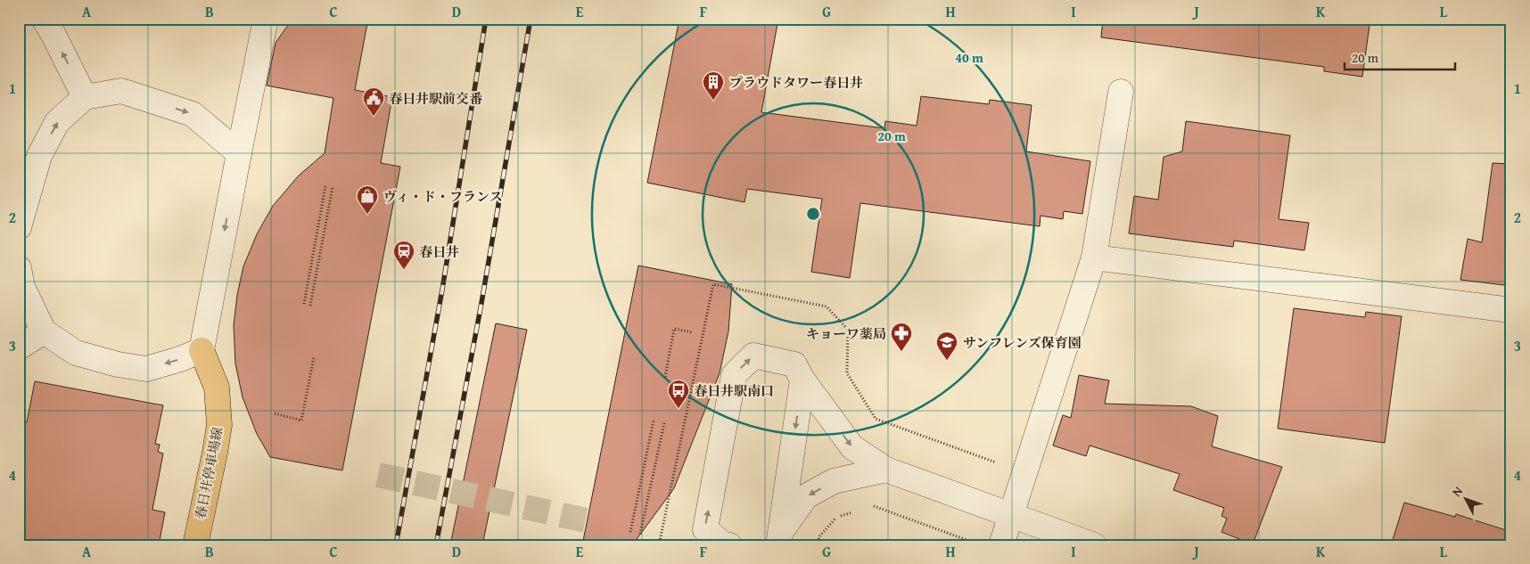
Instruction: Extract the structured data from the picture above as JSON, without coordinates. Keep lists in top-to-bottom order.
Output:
{
  "streets": {
    "main road": ["春日井停車場線"]
  },
  "places": {
    "building": ["プラウドタワー春日井"],
    "public building": ["春日井駅前交番"],
    "shop": ["ヴィ・ド・フランス"],
    "station": ["春日井"],
    "pharmacy": ["キョーワ薬局"],
    "school or university": ["サンフレンズ保育園"],
    "bus stop": ["春日井駅南口"]
  },
  "scale_bar": "20 m",
  "north": "top left",
  "grid": {
    "columns": [
      "A",
      "B",
      "C",
      "D",
      "E",
      "F",
      "G",
      "H",
      "I",
      "J",
      "K",
      "L"
    ],
    "rows": [
      "1",
      "2",
      "3",
      "4"
    ]
  },
  "rings": ["40 m", "20 m"]
}
